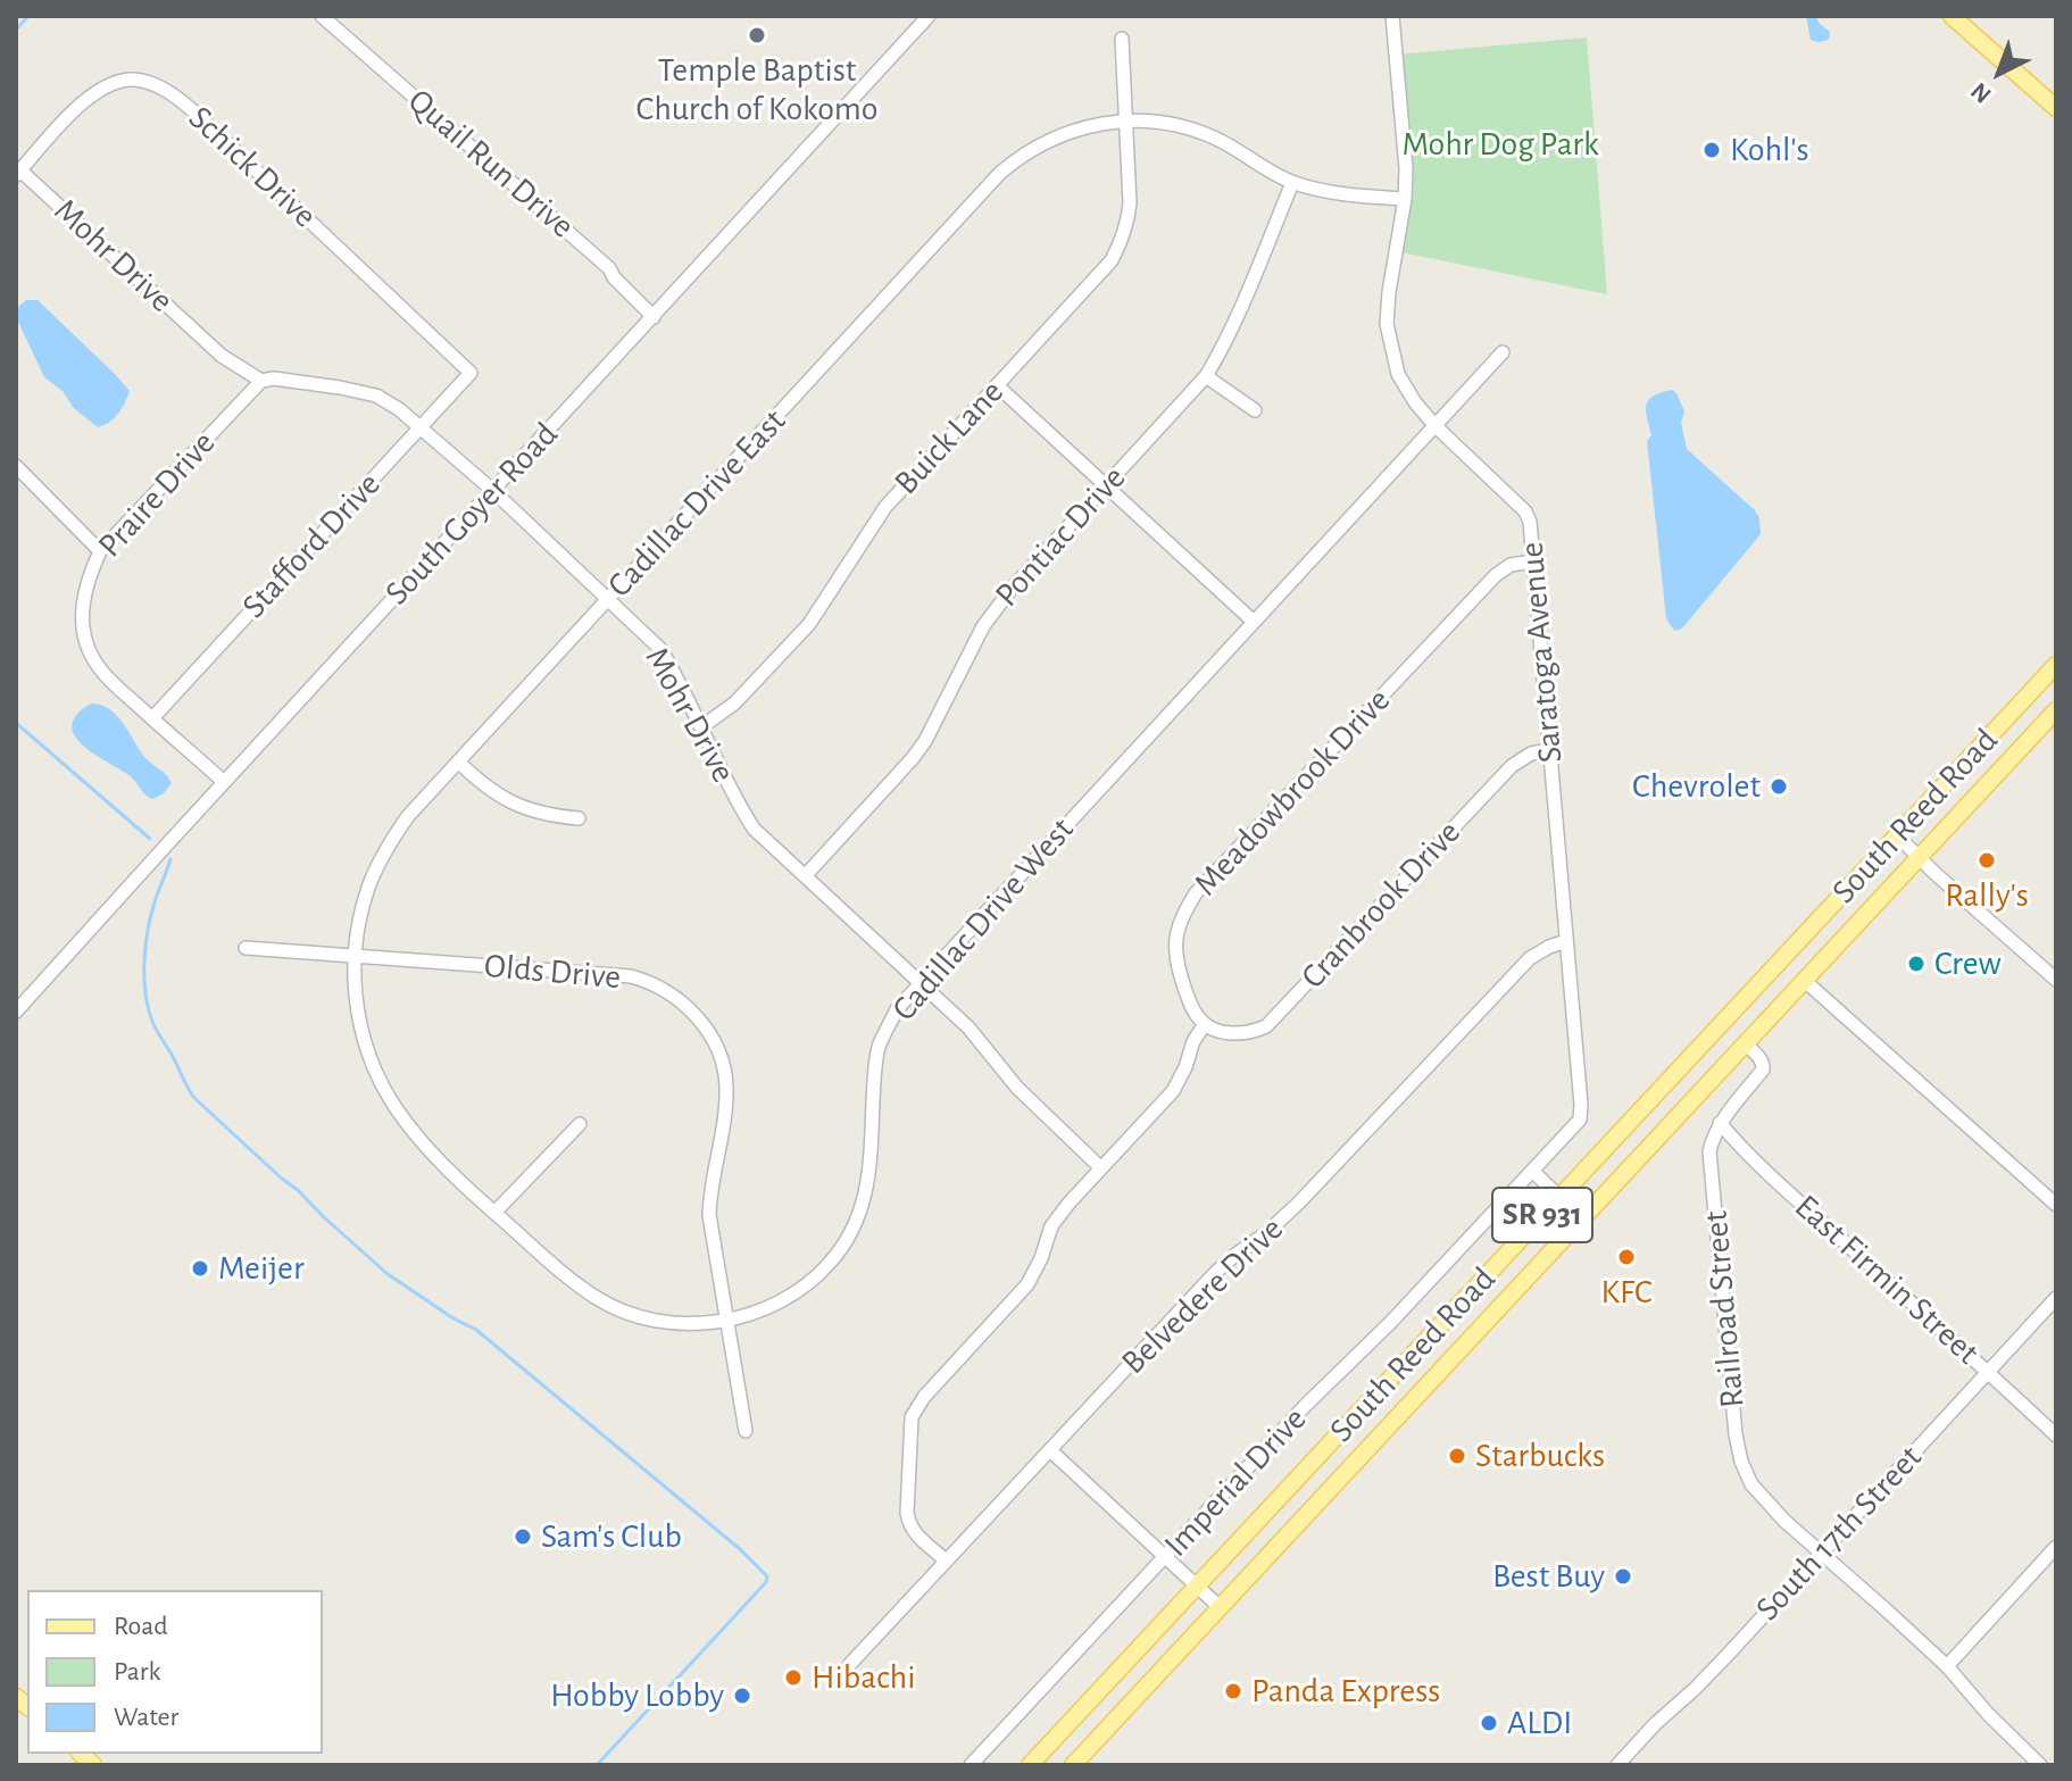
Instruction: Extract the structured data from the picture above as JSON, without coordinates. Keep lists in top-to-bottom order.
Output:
{
  "streets": {
    "main road": ["South Reed Road", "SR 931"],
    "street": [
      "Quail Run Drive",
      "Schick Drive",
      "Mohr Drive",
      "Buick Lane",
      "Praire Drive",
      "Cadillac Drive East",
      "South Goyer Road",
      "Pontiac Drive",
      "Stafford Drive",
      "Saratoga Avenue",
      "Meadowbrook Drive",
      "Cranbrook Drive",
      "Cadillac Drive West",
      "Olds Drive",
      "East Firmin Street",
      "Belvedere Drive",
      "Railroad Street",
      "Imperial Drive",
      "South 17th Street"
    ]
  },
  "crossings": [
    ["Quail Run Drive", "South Goyer Road"],
    ["Schick Drive", "Mohr Drive"],
    ["Schick Drive", "Stafford Drive"],
    ["Mohr Drive", "Buick Lane"],
    ["Mohr Drive", "Praire Drive"],
    ["Mohr Drive", "Cadillac Drive East"],
    ["Mohr Drive", "South Goyer Road"],
    ["Mohr Drive", "Pontiac Drive"],
    ["Mohr Drive", "Stafford Drive"],
    ["Mohr Drive", "Cadillac Drive West"],
    ["Buick Lane", "Cadillac Drive East"],
    ["Praire Drive", "South Goyer Road"],
    ["Praire Drive", "Stafford Drive"],
    ["Cadillac Drive East", "Pontiac Drive"],
    ["Cadillac Drive East", "Saratoga Avenue"],
    ["Cadillac Drive East", "Cadillac Drive West"],
    ["Cadillac Drive East", "Olds Drive"],
    ["Saratoga Avenue", "Meadowbrook Drive"],
    ["Saratoga Avenue", "Cranbrook Drive"],
    ["Saratoga Avenue", "Cadillac Drive West"],
    ["Saratoga Avenue", "Belvedere Drive"],
    ["Saratoga Avenue", "Imperial Drive"],
    ["Meadowbrook Drive", "Cranbrook Drive"],
    ["Cadillac Drive West", "Olds Drive"],
    ["East Firmin Street", "Railroad Street"],
    ["East Firmin Street", "South 17th Street"],
    ["Railroad Street", "South 17th Street"]
  ],
  "parks": ["Mohr Dog Park"],
  "places": [
    "Temple Baptist Church of Kokomo",
    "Kohl's",
    "Chevrolet",
    "Rally's",
    "Crew",
    "KFC",
    "Meijer",
    "Starbucks",
    "Sam's Club",
    "Best Buy",
    "Hibachi",
    "Panda Express",
    "Hobby Lobby",
    "ALDI"
  ],
  "legend": ["Road", "Park", "Water"],
  "north": "bottom left"
}
